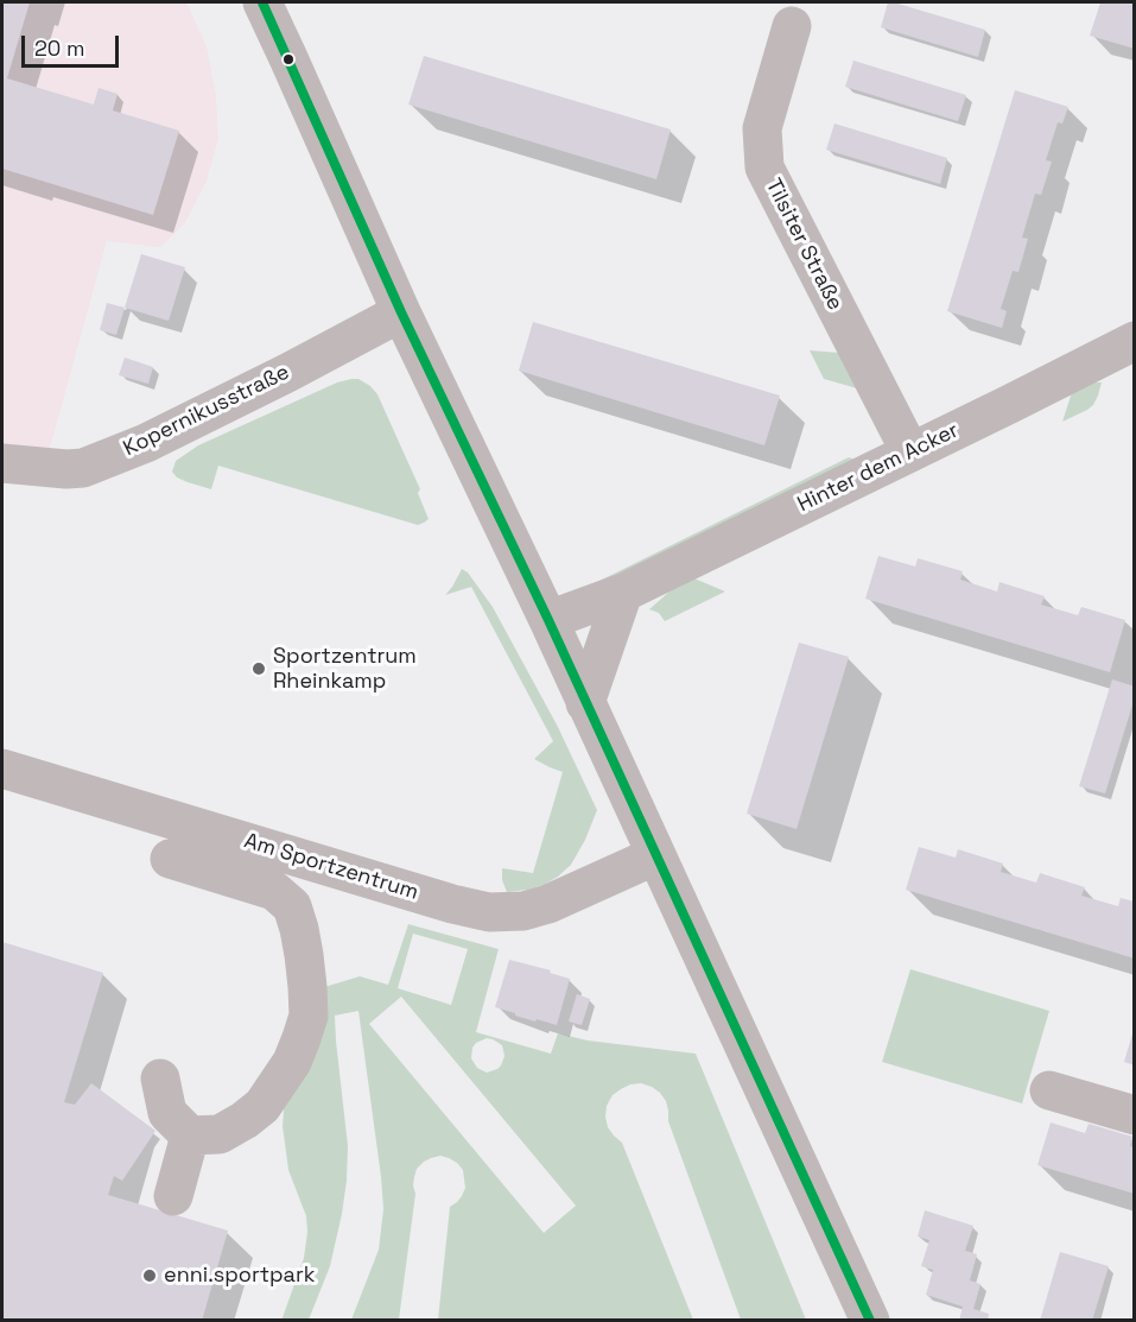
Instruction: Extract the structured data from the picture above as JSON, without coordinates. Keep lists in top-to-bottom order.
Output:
{
  "streets": {
    "street": [
      "Tilsiter Straße",
      "Kopernikusstraße",
      "Hinter dem Acker",
      "Am Sportzentrum"
    ]
  },
  "crossings": [
    ["Tilsiter Straße", "Hinter dem Acker"]
  ],
  "places": ["Sportzentrum Rheinkamp", "enni.sportpark"],
  "scale_bar": "20 m"
}
